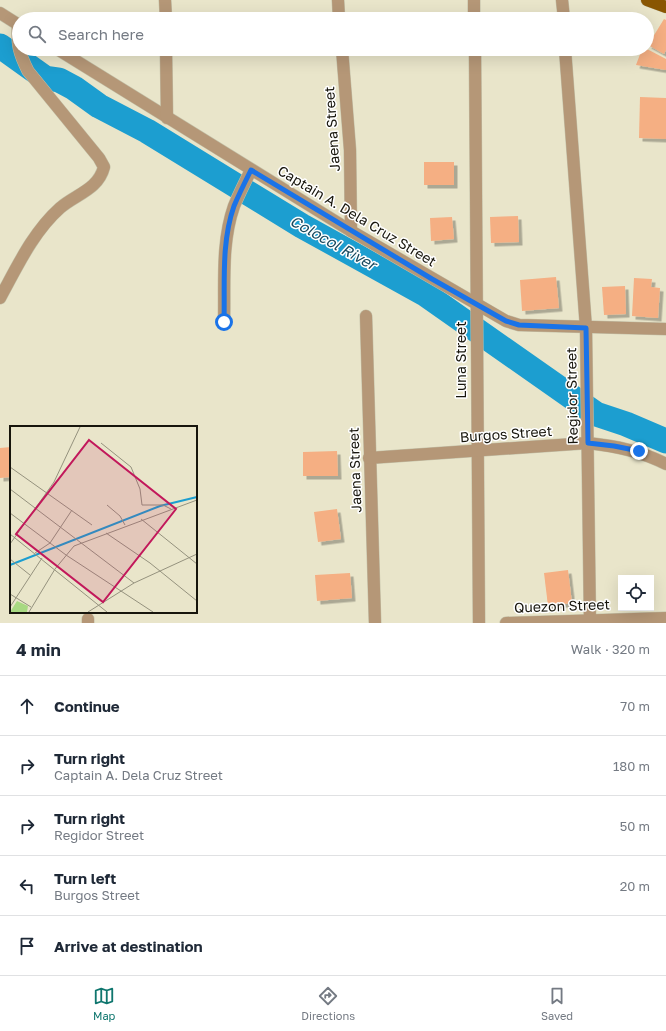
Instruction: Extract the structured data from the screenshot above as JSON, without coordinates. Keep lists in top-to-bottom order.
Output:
{
  "streets": {
    "street": [
      "Jaena Street",
      "Captain A. Dela Cruz Street",
      "Luna Street",
      "Regidor Street",
      "Burgos Street",
      "Quezon Street"
    ]
  },
  "crossings": [
    ["Jaena Street", "Captain A. Dela Cruz Street"],
    ["Jaena Street", "Burgos Street"],
    ["Captain A. Dela Cruz Street", "Luna Street"],
    ["Captain A. Dela Cruz Street", "Regidor Street"],
    ["Luna Street", "Burgos Street"],
    ["Regidor Street", "Burgos Street"],
    ["Regidor Street", "Quezon Street"]
  ],
  "water": ["Colocol River"],
  "page": {
    "search": "Search here",
    "heading": ["4 min", "Walk · 320 m"],
    "list": [
      ["Continue", "70 m"],
      ["Turn right", "Captain A. Dela Cruz Street", "180 m"],
      ["Turn right", "Regidor Street", "50 m"],
      ["Turn left", "Burgos Street", "20 m"],
      "Arrive at destination"
    ],
    "nav": ["Map", "Directions", "Saved"]
  }
}
